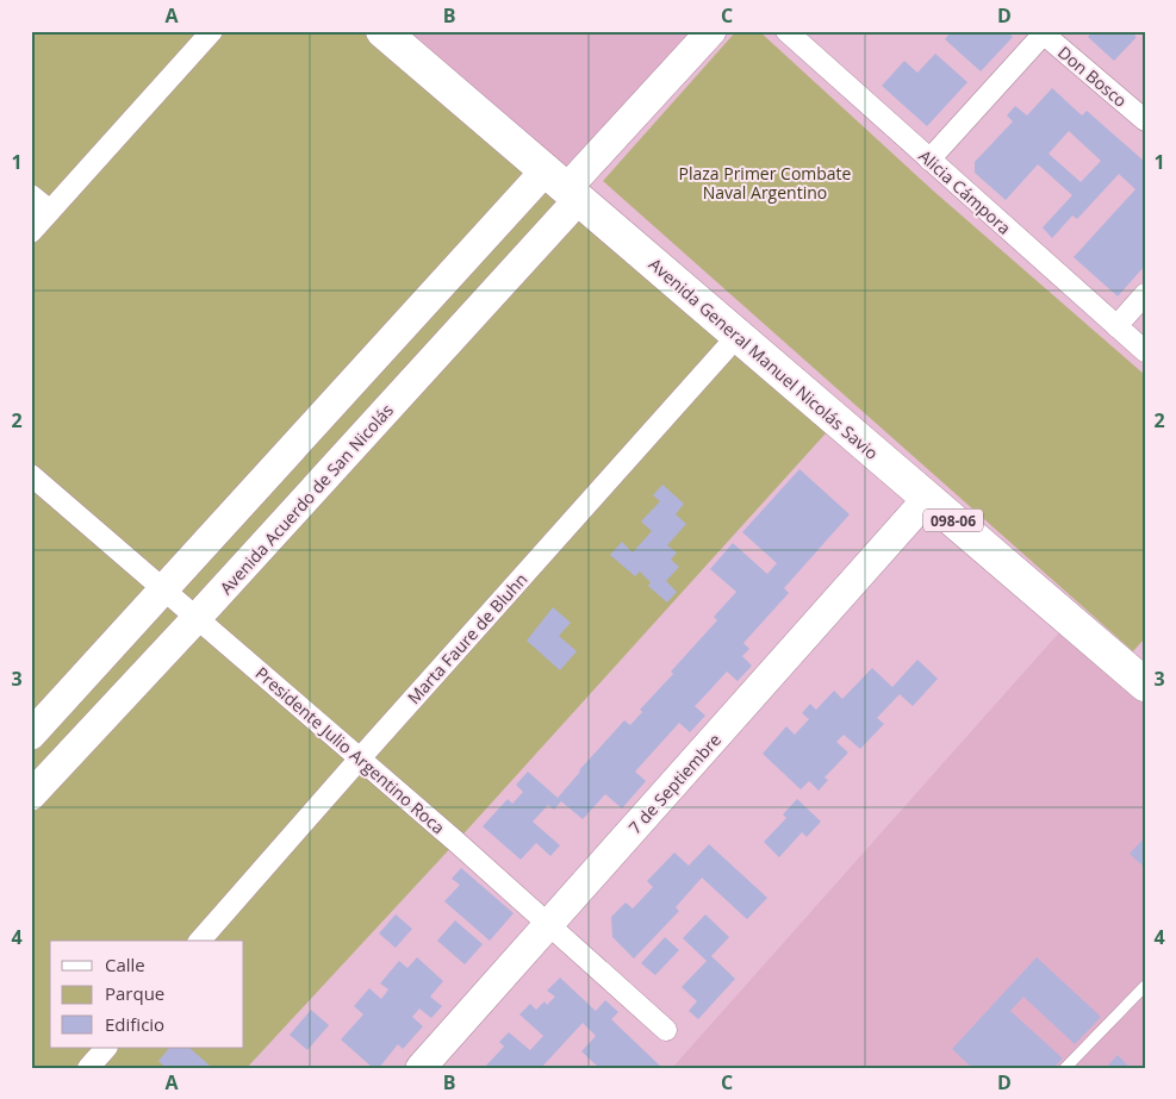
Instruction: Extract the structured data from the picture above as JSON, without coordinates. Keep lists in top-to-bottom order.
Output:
{
  "streets": {
    "main road": ["Avenida General Manuel Nicolás Savio", "098-06"],
    "street": [
      "Don Bosco",
      "Alicia Cámpora",
      "Avenida Acuerdo de San Nicolás",
      "Marta Faure de Bluhn",
      "Presidente Julio Argentino Roca",
      "7 de Septiembre"
    ]
  },
  "crossings": [
    ["Avenida General Manuel Nicolás Savio", "Avenida Acuerdo de San Nicolás"],
    ["Avenida General Manuel Nicolás Savio", "Marta Faure de Bluhn"],
    ["Avenida General Manuel Nicolás Savio", "7 de Septiembre"],
    ["Avenida Acuerdo de San Nicolás", "Presidente Julio Argentino Roca"],
    ["Marta Faure de Bluhn", "Presidente Julio Argentino Roca"],
    ["Presidente Julio Argentino Roca", "7 de Septiembre"]
  ],
  "parks": ["Plaza Primer Combate Naval Argentino"],
  "legend": ["Calle", "Parque", "Edificio"],
  "grid": {
    "columns": [
      "A",
      "B",
      "C",
      "D"
    ],
    "rows": [
      "1",
      "2",
      "3",
      "4"
    ]
  }
}
